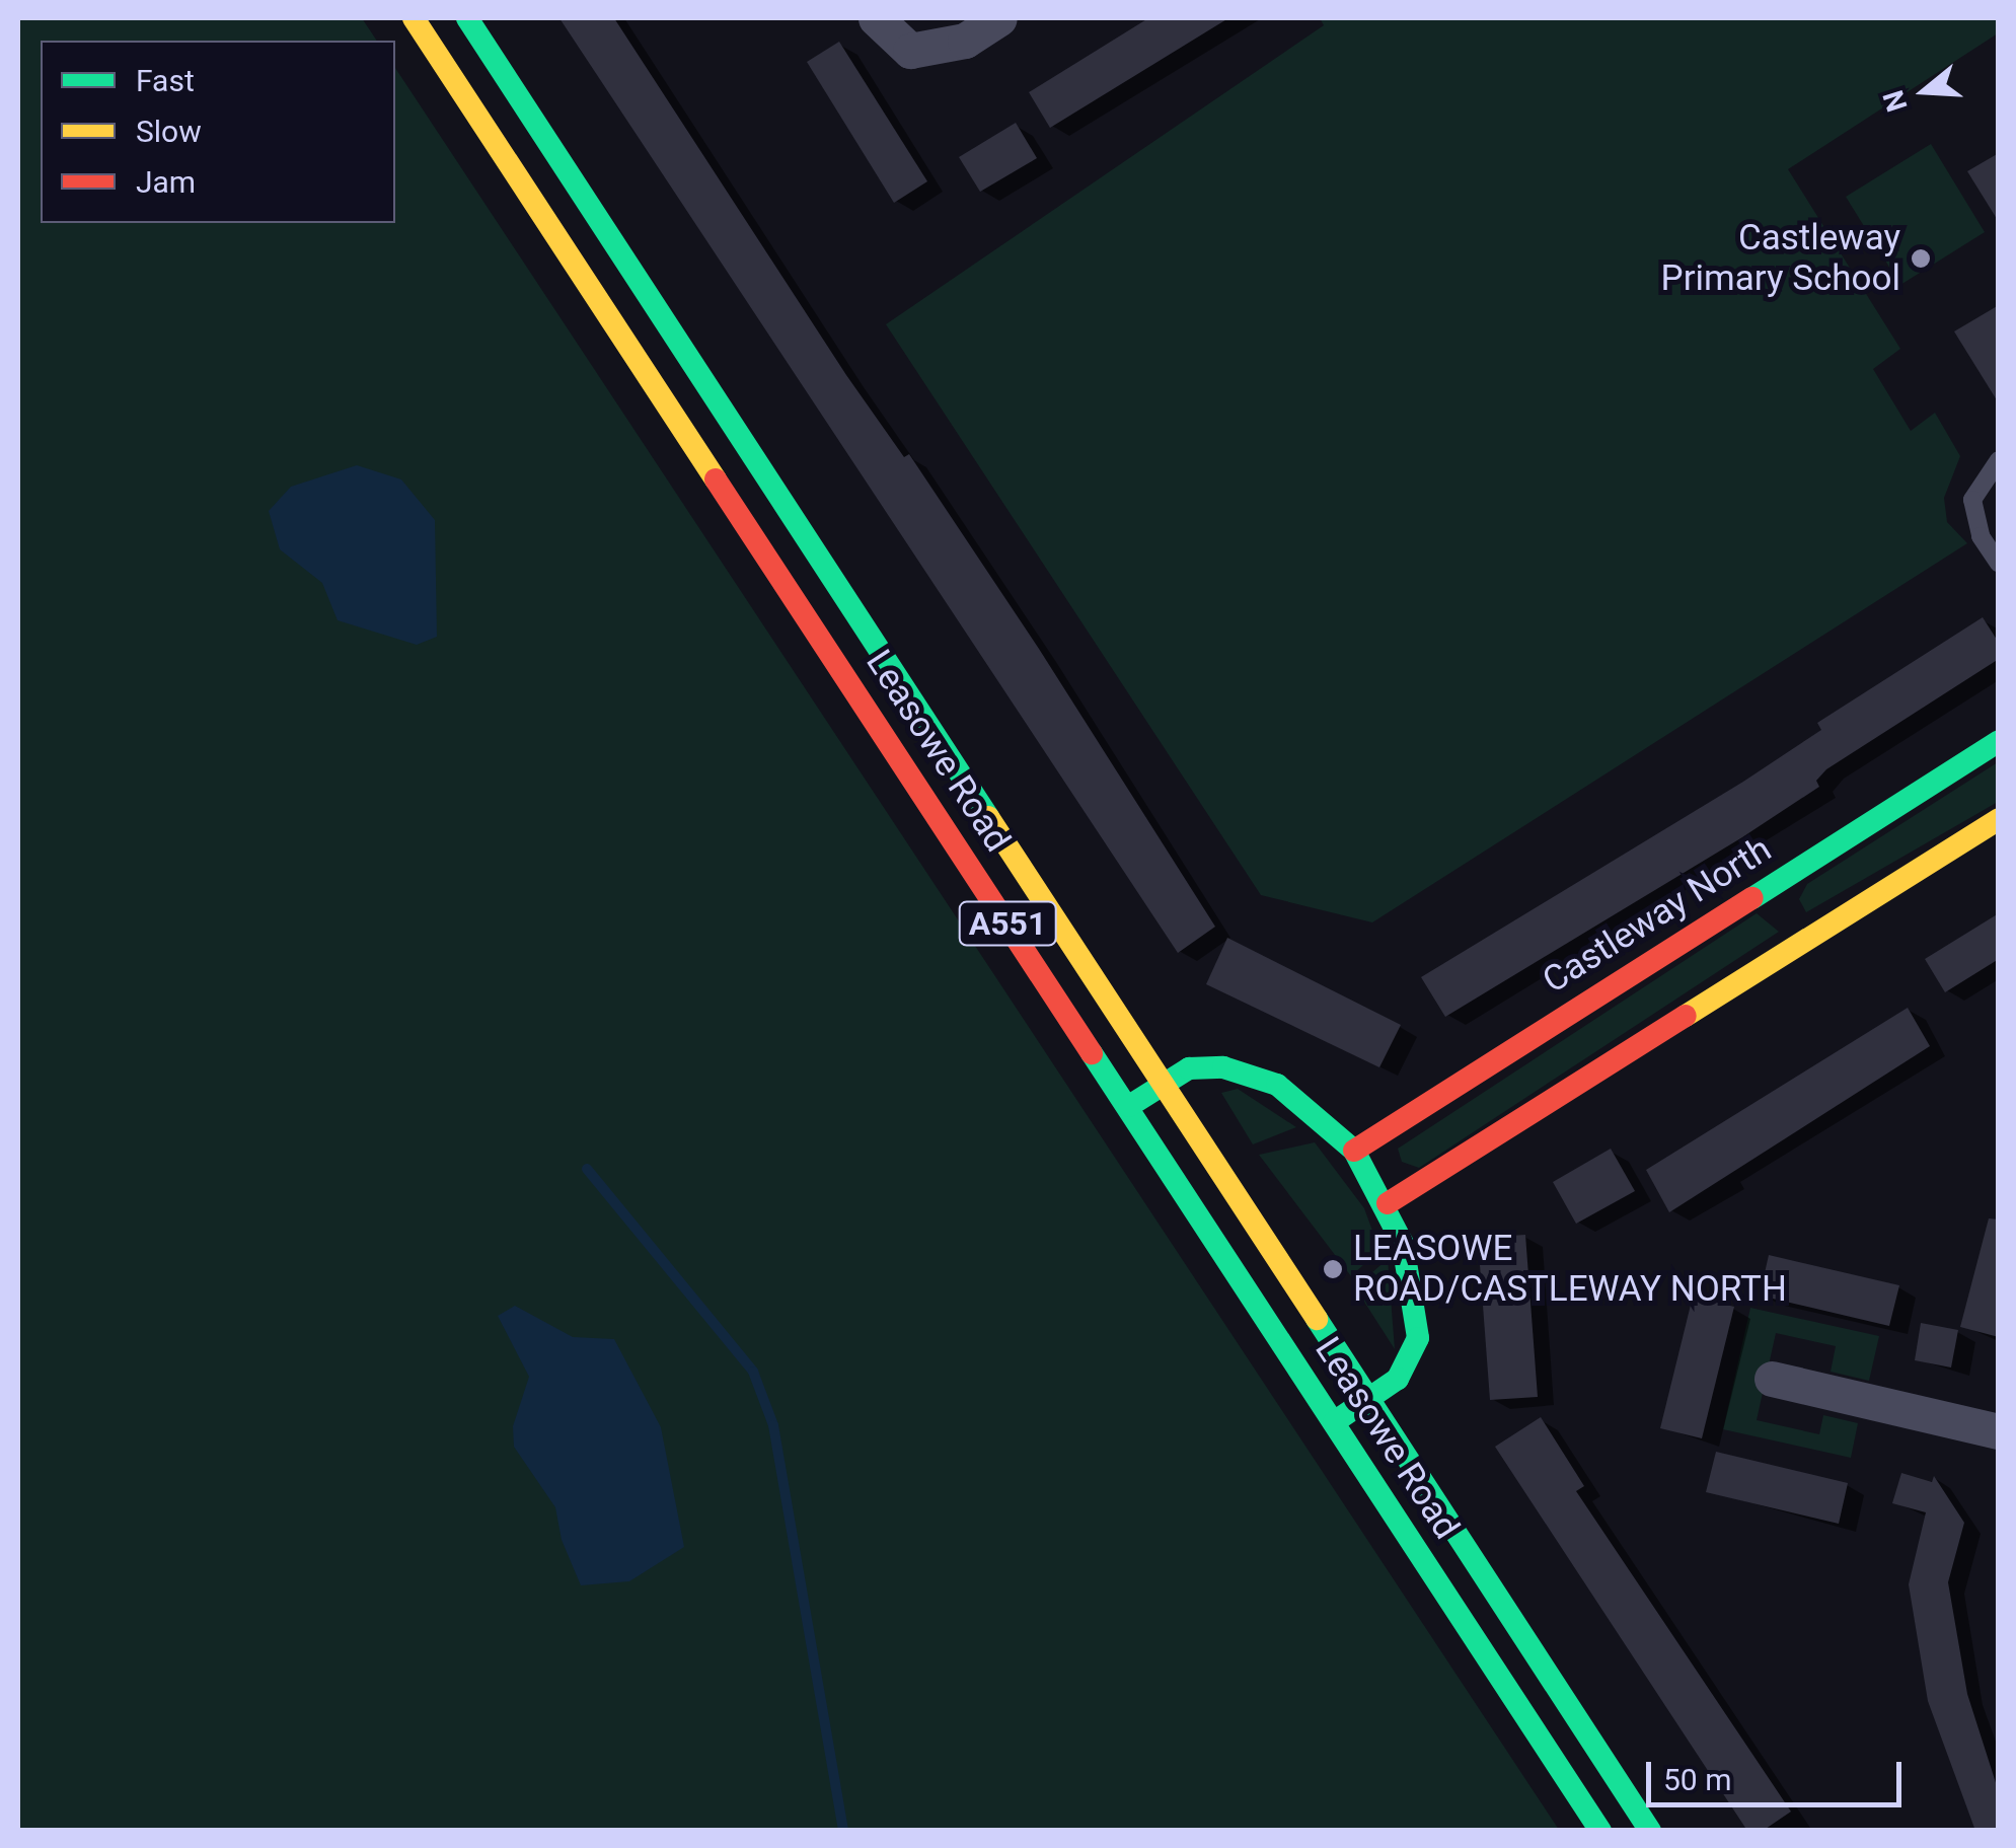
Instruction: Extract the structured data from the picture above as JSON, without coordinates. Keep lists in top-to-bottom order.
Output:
{
  "streets": {
    "main road": ["Leasowe Road", "Castleway North", "A551"]
  },
  "crossings": [
    ["Leasowe Road", "Castleway North"]
  ],
  "places": ["Castleway Primary School", "LEASOWE ROAD/CASTLEWAY NORTH"],
  "legend": ["Fast", "Slow", "Jam"],
  "scale_bar": "50 m",
  "north": "left"
}
